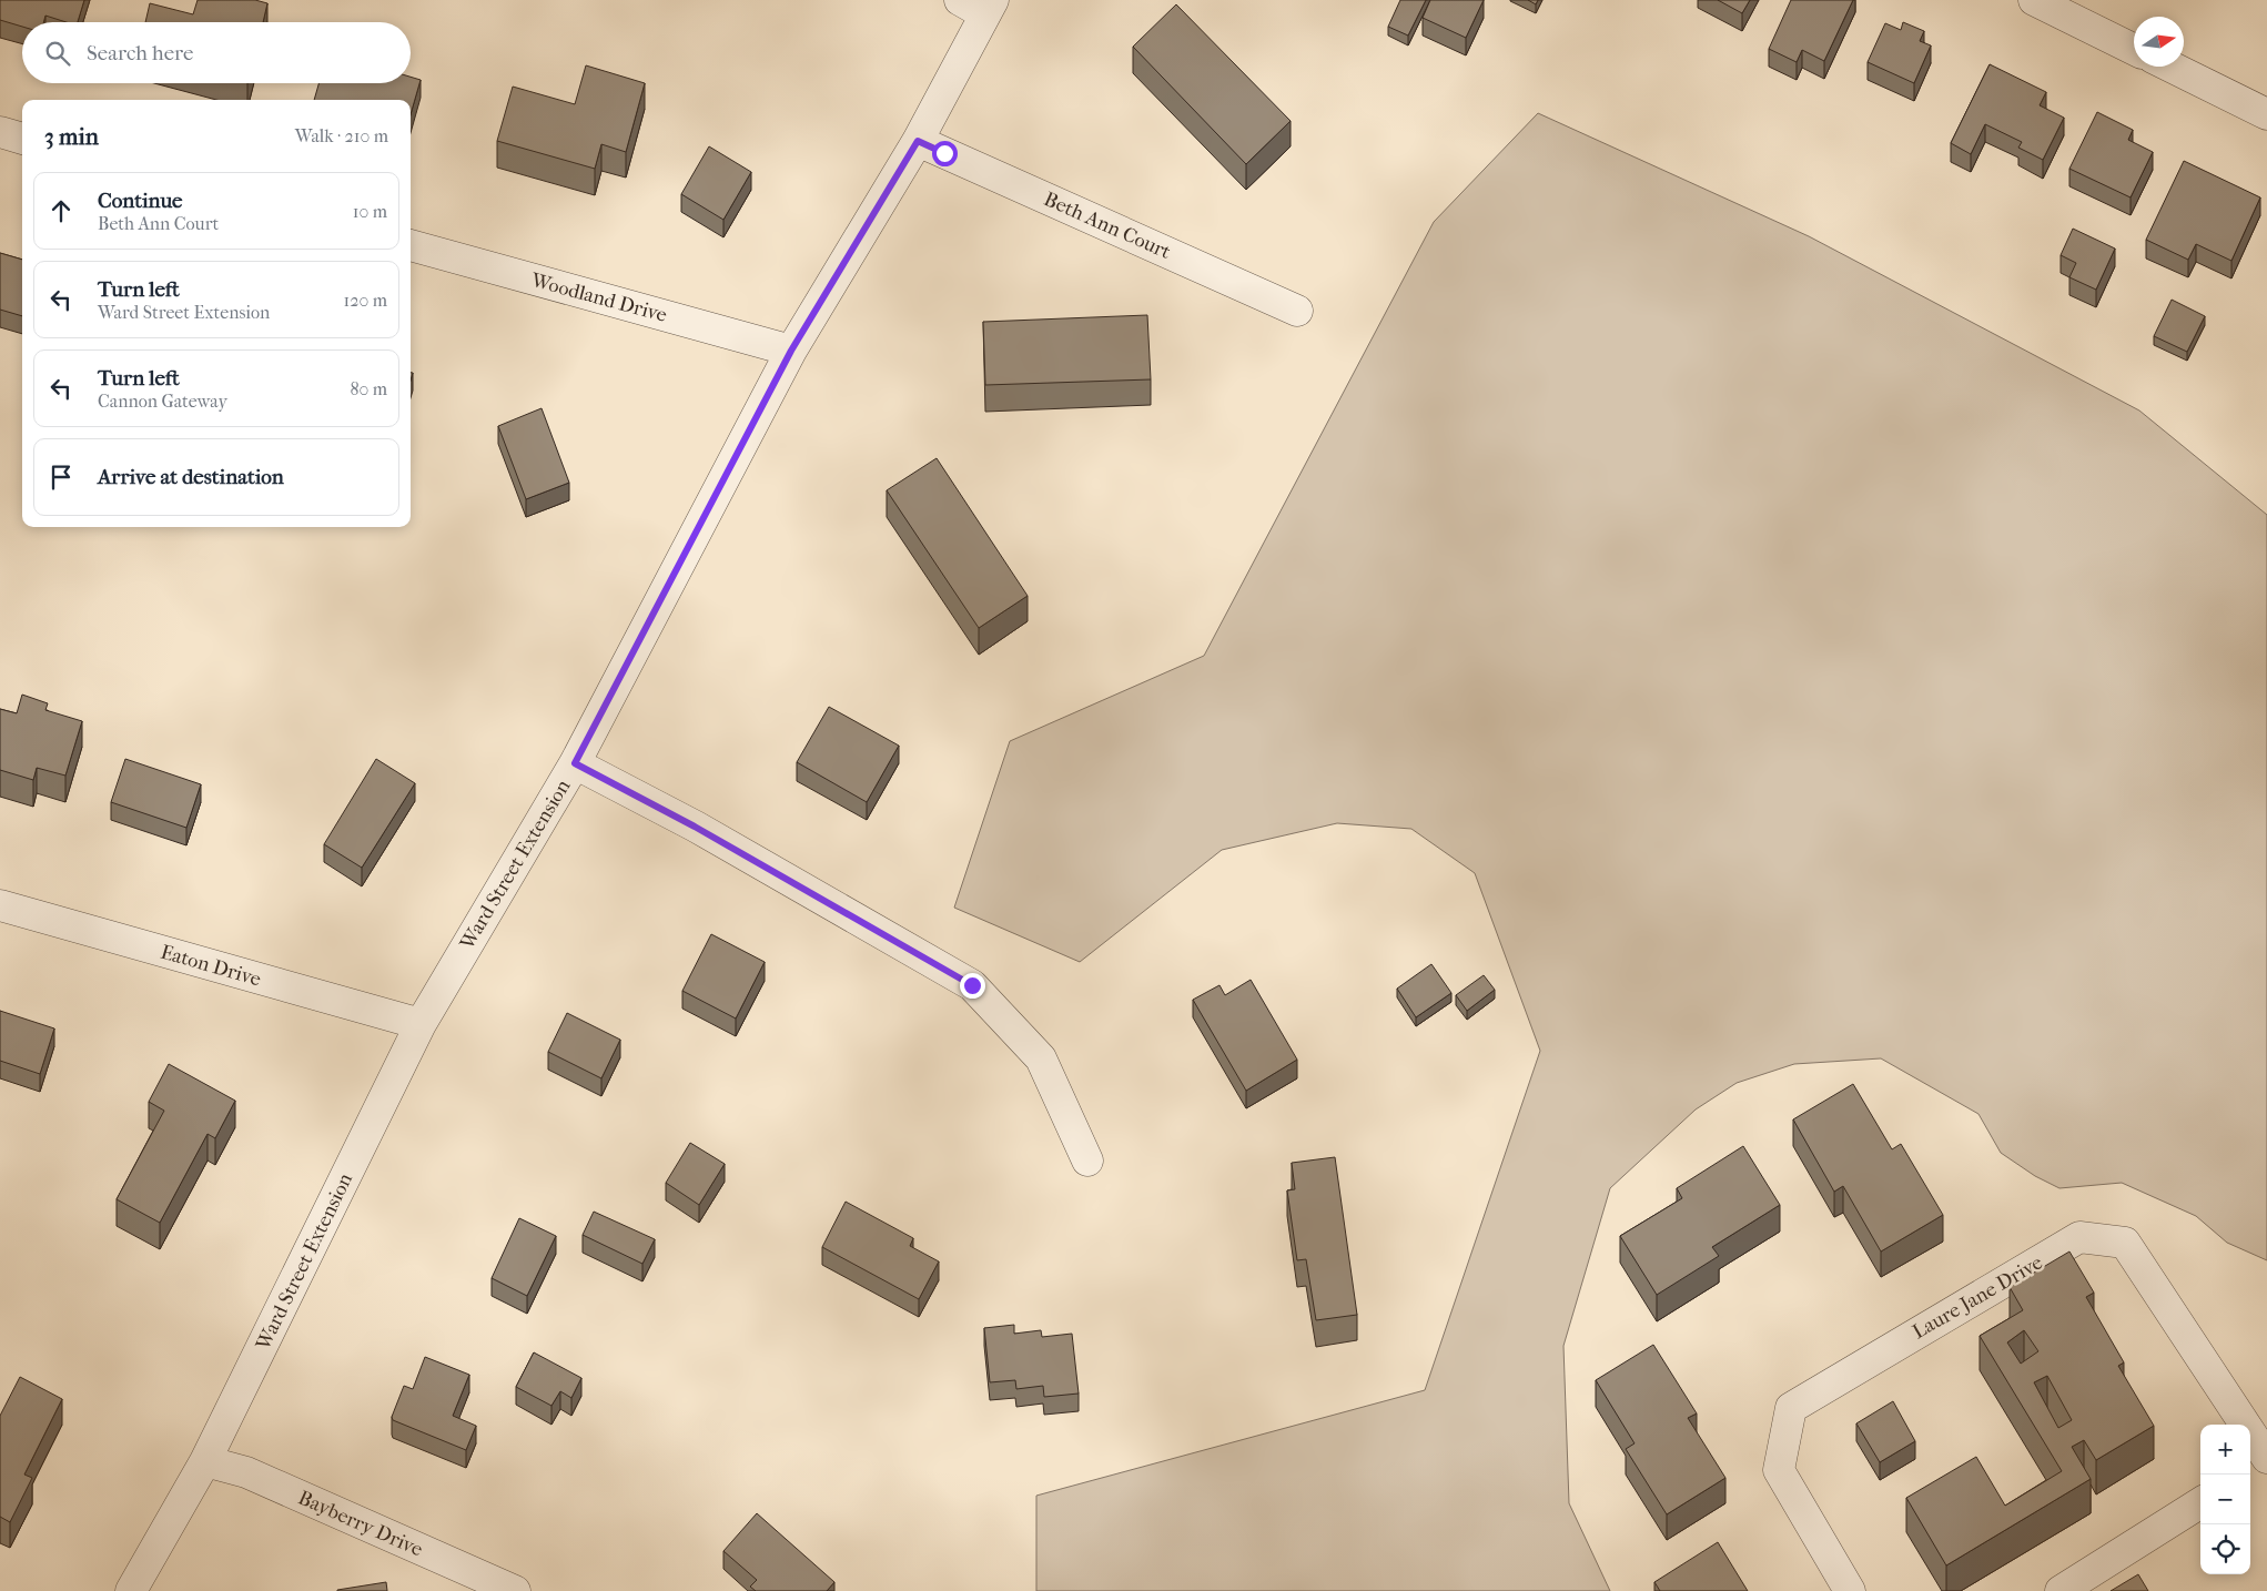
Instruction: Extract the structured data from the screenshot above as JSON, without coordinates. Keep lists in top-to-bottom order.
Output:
{
  "streets": {
    "street": [
      "Beth Ann Court",
      "Woodland Drive",
      "Ward Street Extension",
      "Eaton Drive",
      "Laure Jane Drive",
      "Bayberry Drive"
    ]
  },
  "crossings": [
    ["Beth Ann Court", "Ward Street Extension"],
    ["Woodland Drive", "Ward Street Extension"],
    ["Ward Street Extension", "Eaton Drive"],
    ["Ward Street Extension", "Bayberry Drive"]
  ],
  "north": "right",
  "page": {
    "search": "Search here",
    "heading": ["3 min", "Walk · 210 m"],
    "list": [
      ["Continue", "Beth Ann Court", "10 m"],
      ["Turn left", "Ward Street Extension", "120 m"],
      ["Turn left", "Cannon Gateway", "80 m"],
      "Arrive at destination"
    ],
    "map_buttons": ["+", "−"]
  }
}
